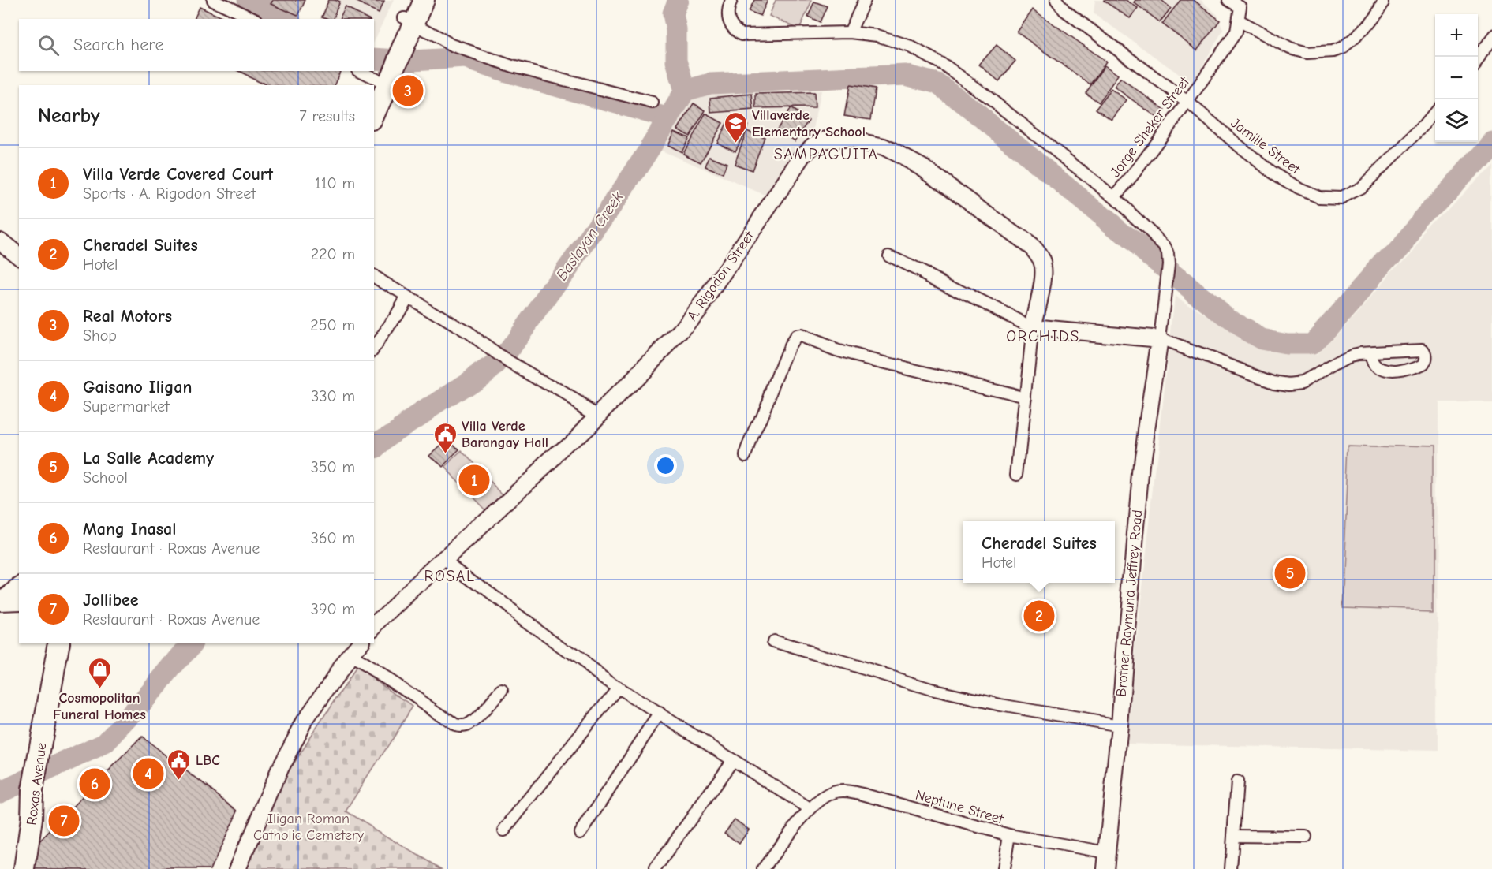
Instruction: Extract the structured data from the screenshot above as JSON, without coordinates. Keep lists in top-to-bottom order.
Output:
{
  "streets": {
    "highway": ["Roxas Avenue"],
    "street": [
      "Jorge Sheker Street",
      "Jamille Street",
      "A. Rigodon Street",
      "Brother Raymund Jeffrey Road",
      "Neptune Street"
    ]
  },
  "crossings": [
    ["Jorge Sheker Street", "Jamille Street"],
    ["Jorge Sheker Street", "Brother Raymund Jeffrey Road"],
    ["Brother Raymund Jeffrey Road", "Neptune Street"]
  ],
  "districts": ["SAMPAGUITA", "ORCHIDS", "ROSAL"],
  "water": ["Baslayan Creek"],
  "parks": ["Iligan Roman Catholic Cemetery"],
  "places": {
    "school or university": ["Villaverde Elementary School"],
    "public building": ["Villa Verde Barangay Hall", "LBC"],
    "shop": ["Cosmopolitan Funeral Homes"]
  },
  "page": {
    "map_buttons": ["+", "−"],
    "search": "Search here",
    "pins": [
      "3",
      "1",
      "5",
      "2",
      "4",
      "6",
      "7"
    ],
    "heading": ["Nearby", "7 results"],
    "list": [
      {
        "mark": "1",
        "name": "Villa Verde Covered Court",
        "note": "Sports · A. Rigodon Street",
        "value": "110 m"
      },
      {
        "mark": "2",
        "name": "Cheradel Suites",
        "note": "Hotel",
        "value": "220 m"
      },
      {
        "mark": "3",
        "name": "Real Motors",
        "note": "Shop",
        "value": "250 m"
      },
      {
        "mark": "4",
        "name": "Gaisano Iligan",
        "note": "Supermarket",
        "value": "330 m"
      },
      {
        "mark": "5",
        "name": "La Salle Academy",
        "note": "School",
        "value": "350 m"
      },
      {
        "mark": "6",
        "name": "Mang Inasal",
        "note": "Restaurant · Roxas Avenue",
        "value": "360 m"
      },
      {
        "mark": "7",
        "name": "Jollibee",
        "note": "Restaurant · Roxas Avenue",
        "value": "390 m"
      }
    ],
    "popup": ["Cheradel Suites", "Hotel"]
  }
}
